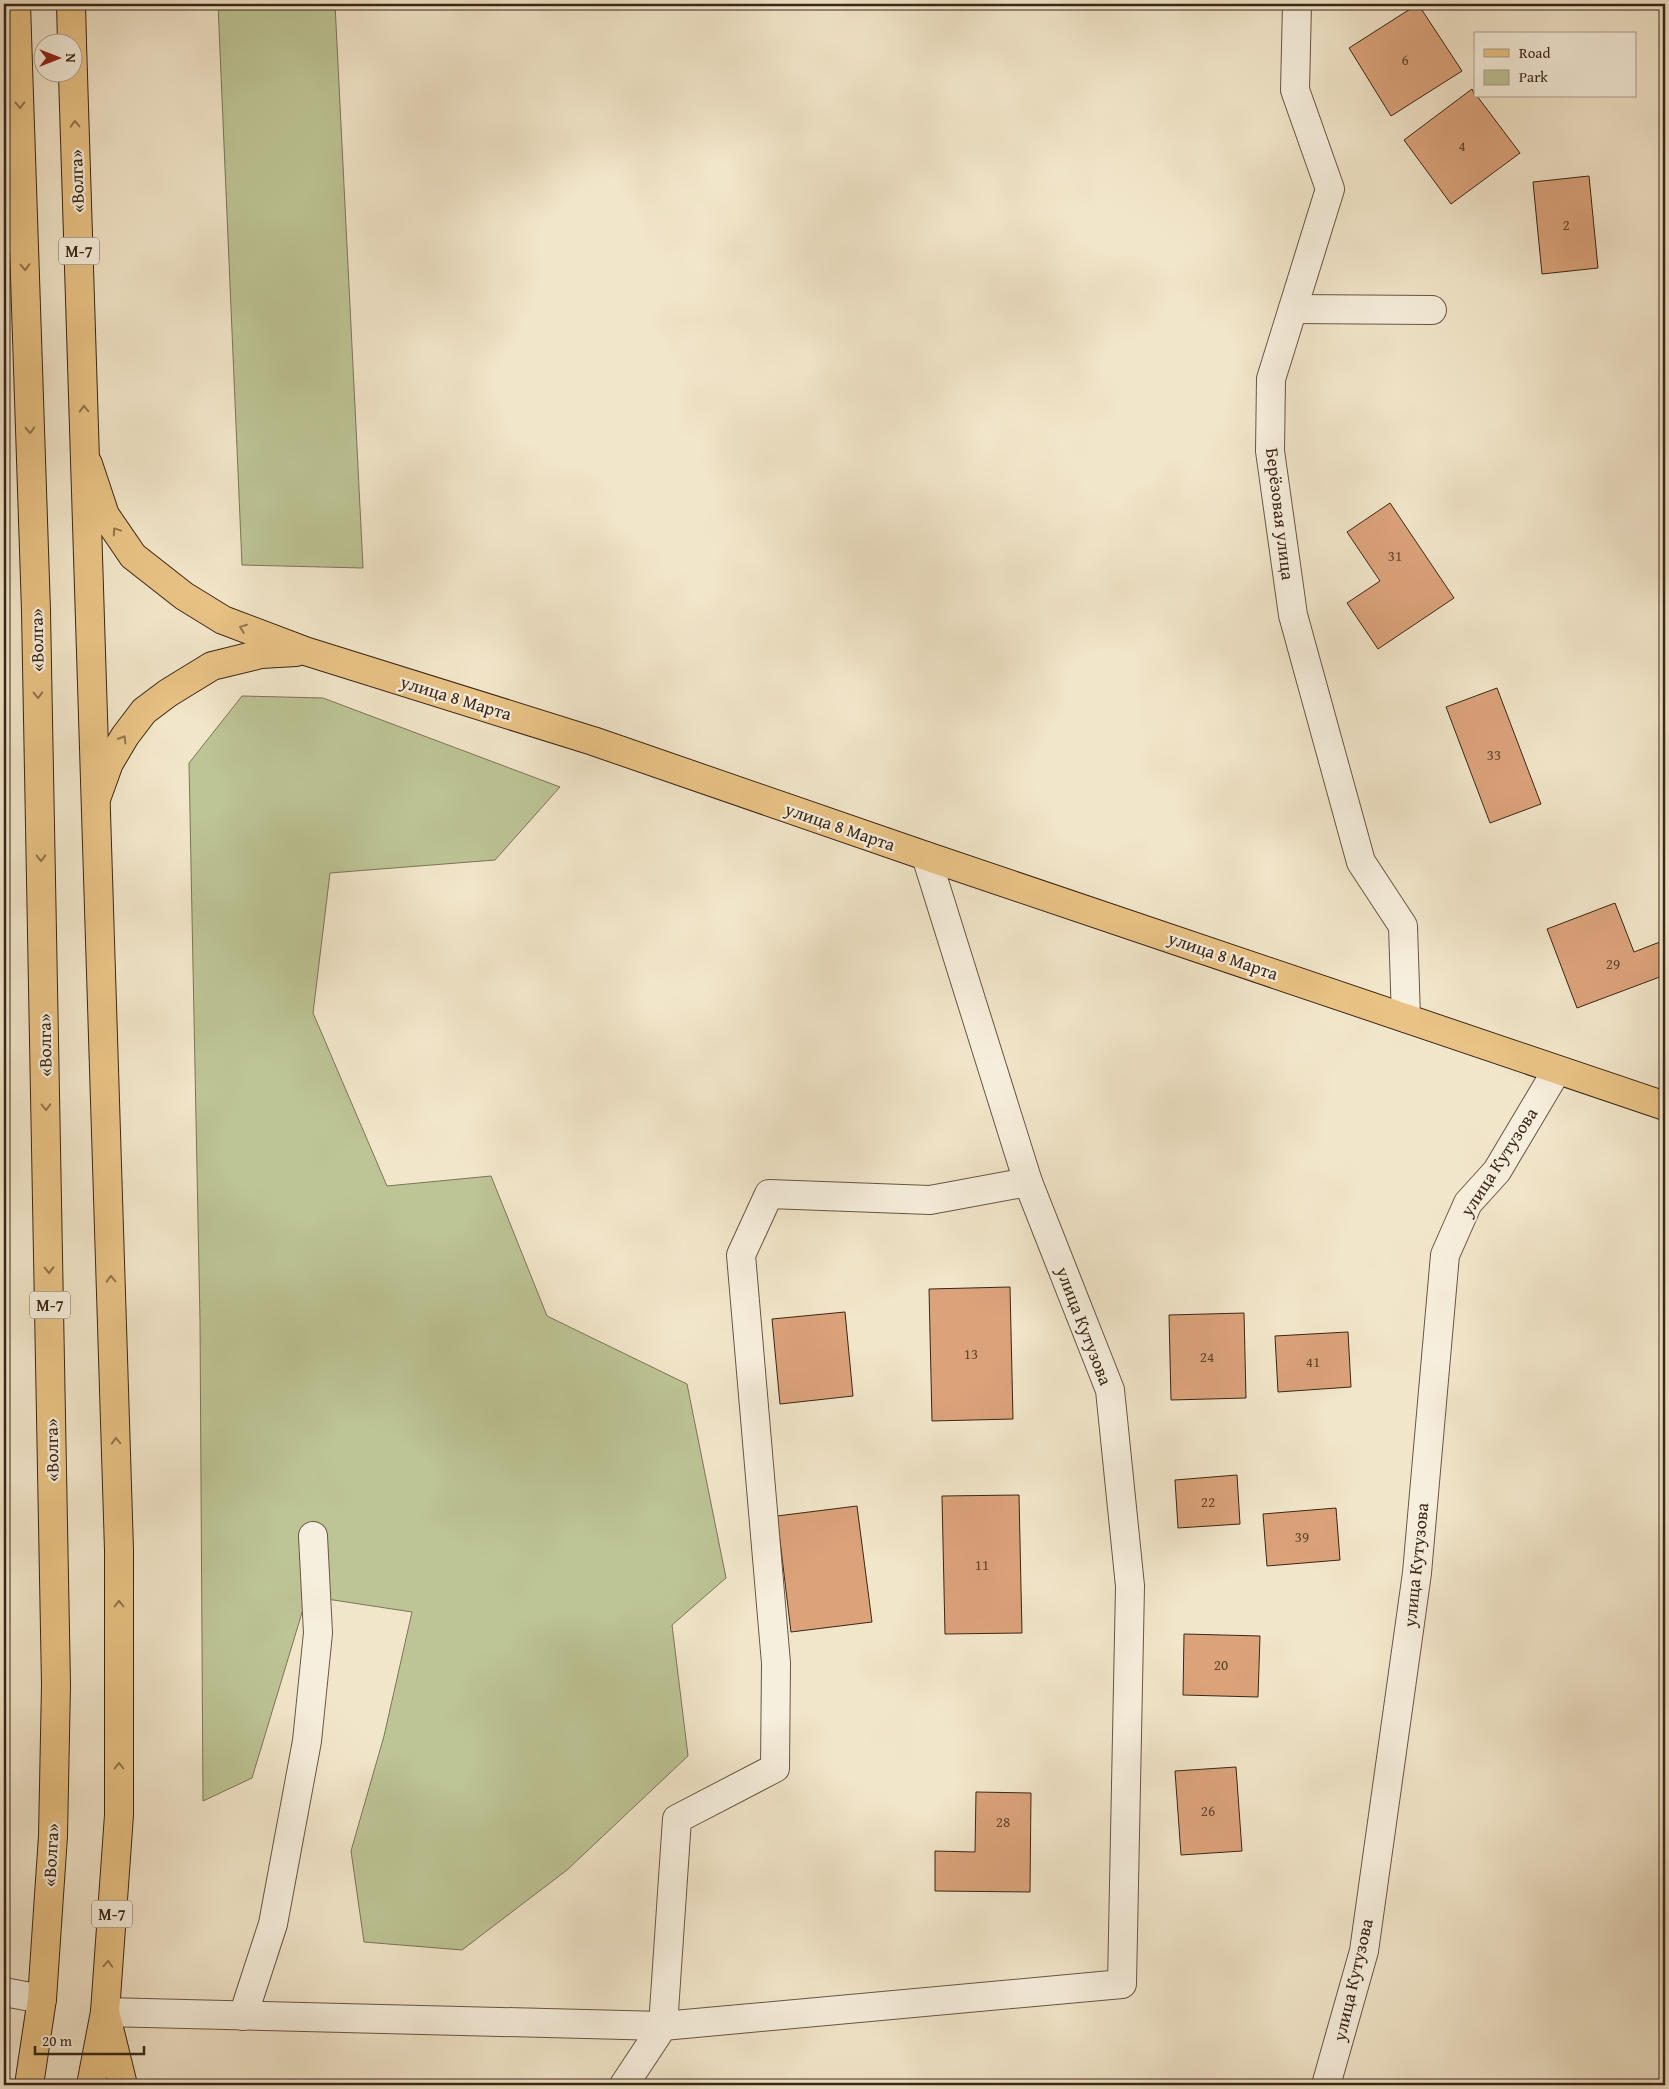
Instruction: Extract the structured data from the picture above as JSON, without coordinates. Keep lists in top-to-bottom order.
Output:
{
  "streets": {
    "main road": ["«Волга»", "М-7", "улица 8 Марта"],
    "street": ["Берёзовая улица", "улица Кутузова"]
  },
  "crossings": [
    ["«Волга»", "улица 8 Марта"],
    ["Берёзовая улица", "улица 8 Марта"],
    ["улица 8 Марта", "улица Кутузова"]
  ],
  "house_numbers": [
    "6",
    "4",
    "2",
    "31",
    "33",
    "29",
    "13",
    "24",
    "41",
    "22",
    "39",
    "11",
    "20",
    "26",
    "28"
  ],
  "legend": ["Road", "Park"],
  "scale_bar": "20 m",
  "north": "right"
}
